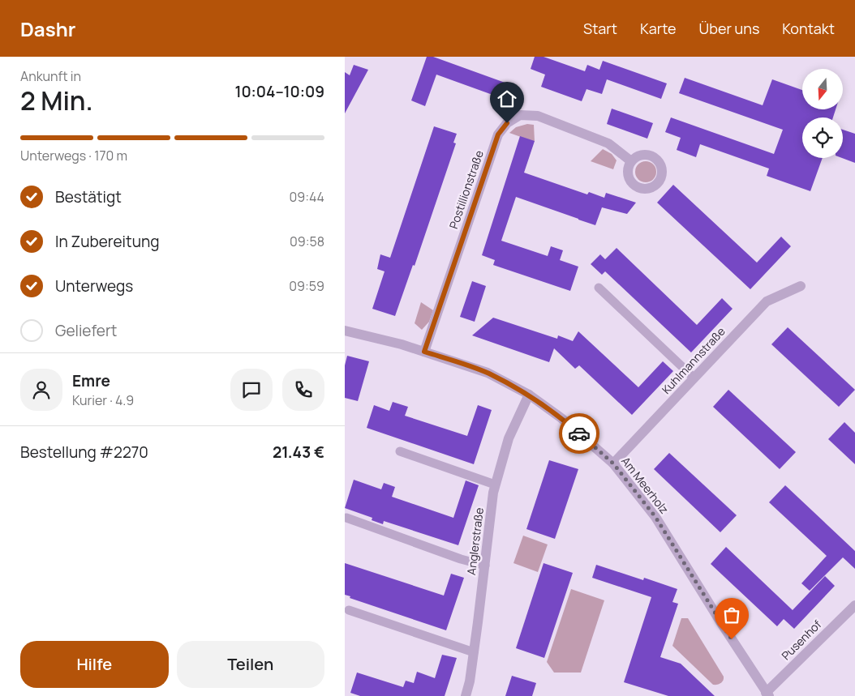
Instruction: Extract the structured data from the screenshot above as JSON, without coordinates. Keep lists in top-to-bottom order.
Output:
{
  "streets": {
    "street": [
      "Postillionstraße",
      "Kuhlmannstraße",
      "Am Meerholz",
      "Anglerstraße",
      "Pusenhof"
    ]
  },
  "crossings": [
    ["Postillionstraße", "Am Meerholz"],
    ["Kuhlmannstraße", "Am Meerholz"],
    ["Am Meerholz", "Anglerstraße"],
    ["Am Meerholz", "Pusenhof"]
  ],
  "north": "bottom",
  "page": {
    "header": "Dashr",
    "nav": [
      "Start",
      "Karte",
      "Über uns",
      "Kontakt"
    ],
    "heading": ["2 Min.", "Ankunft in", "10:04–10:09"],
    "panel": [
      "Emre",
      "Kurier · 4.9",
      "Bestellung #2270",
      "21.43 €"
    ],
    "bar": "Unterwegs · 170 m",
    "list": [
      ["Bestätigt", "09:44"],
      ["In Zubereitung", "09:58"],
      ["Unterwegs", "09:59"],
      "Geliefert"
    ],
    "buttons": ["Hilfe", "Teilen"]
  }
}
